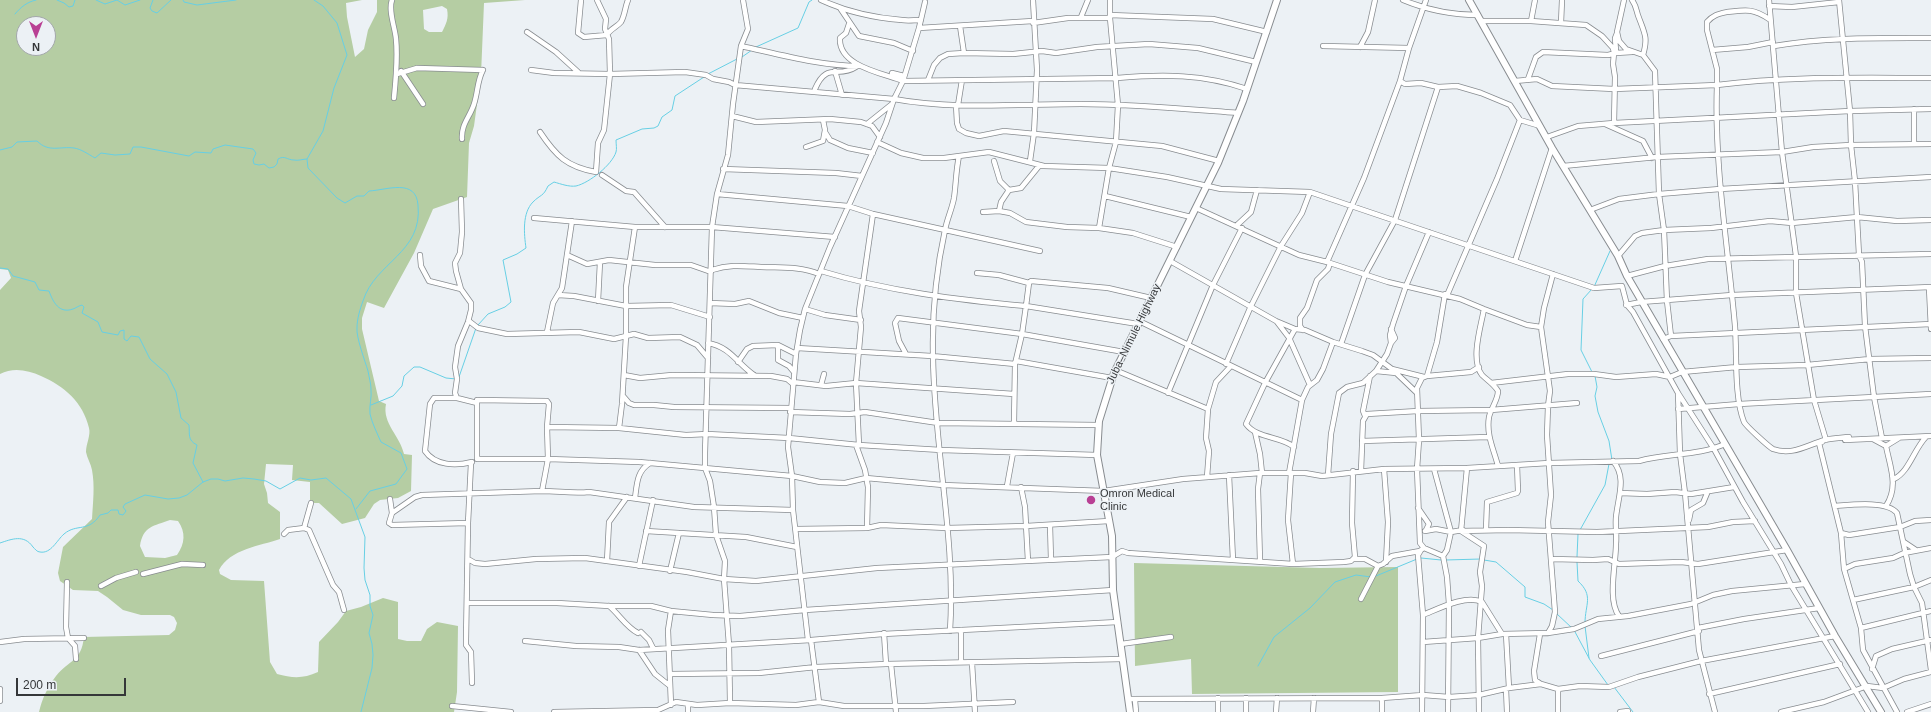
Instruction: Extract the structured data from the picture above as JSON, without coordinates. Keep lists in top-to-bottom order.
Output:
{
  "streets": {
    "main road": ["Juba–Nimule Highway"]
  },
  "places": ["Omron Medical Clinic"],
  "scale_bar": "200 m",
  "north": "bottom"
}
